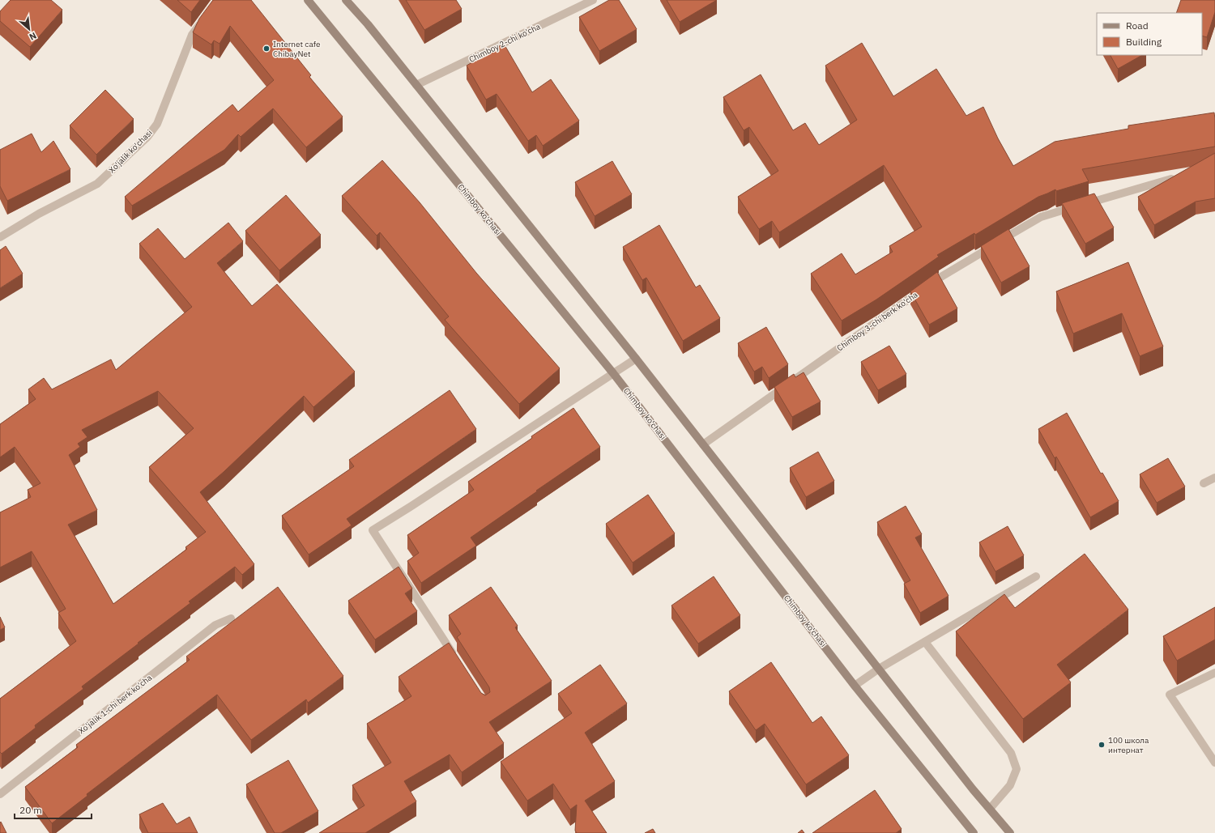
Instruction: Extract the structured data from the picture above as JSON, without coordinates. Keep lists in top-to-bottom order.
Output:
{
  "streets": {
    "main road": ["Chimboy ko'chasi"],
    "street": [
      "Chimboy 2-chi ko'cha",
      "Xo'jalik ko'chasi",
      "Chimboy 3-chi berk ko'cha",
      "Xo'jalik 1-chi berk ko'cha"
    ]
  },
  "places": ["Internet cafe ChibayNet", "100 школа интернат"],
  "legend": ["Road", "Building"],
  "scale_bar": "20 m",
  "north": "bottom right"
}
